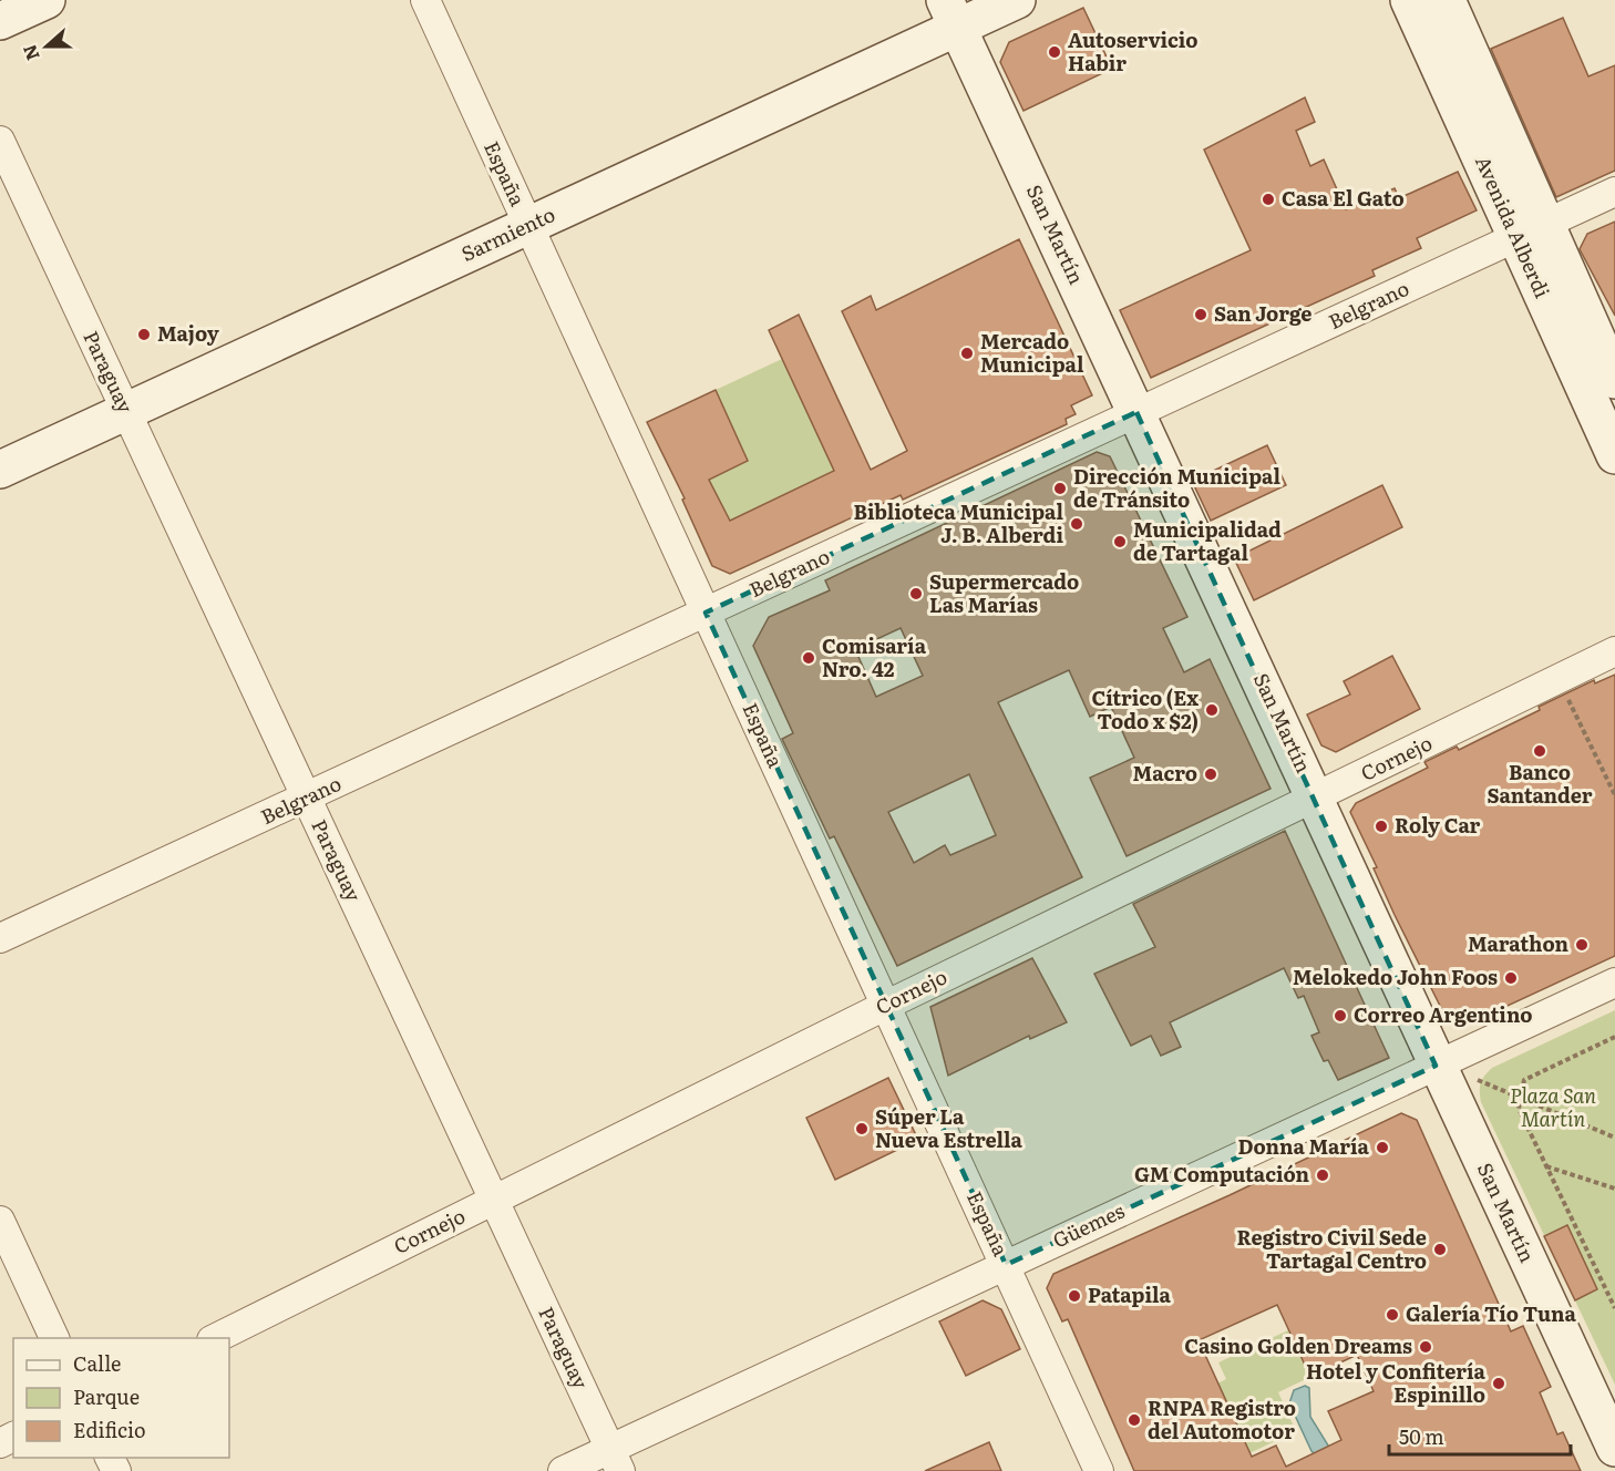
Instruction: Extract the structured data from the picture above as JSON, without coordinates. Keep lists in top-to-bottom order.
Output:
{
  "streets": {
    "street": [
      "España",
      "Avenida Alberdi",
      "Sarmiento",
      "San Martín",
      "Belgrano",
      "Paraguay",
      "Cornejo",
      "Güemes"
    ]
  },
  "crossings": [
    ["España", "Sarmiento"],
    ["España", "Belgrano"],
    ["España", "Cornejo"],
    ["España", "Güemes"],
    ["Avenida Alberdi", "Belgrano"],
    ["Sarmiento", "San Martín"],
    ["Sarmiento", "Paraguay"],
    ["San Martín", "Belgrano"],
    ["San Martín", "Cornejo"],
    ["San Martín", "Güemes"],
    ["Belgrano", "Paraguay"],
    ["Paraguay", "Cornejo"],
    ["Paraguay", "Güemes"]
  ],
  "parks": ["Plaza San Martín"],
  "places": [
    "Autoservicio Habir",
    "Casa El Gato",
    "San Jorge",
    "Majoy",
    "Mercado Municipal",
    "Dirección Municipal de Tránsito",
    "Biblioteca Municipal J. B. Alberdi",
    "Municipalidad de Tartagal",
    "Supermercado Las Marías",
    "Comisaría Nro. 42",
    "Cítrico (Ex Todo x $2)",
    "Banco Santander",
    "Macro",
    "Roly Car",
    "Marathon",
    "Melokedo John Foos",
    "Correo Argentino",
    "Súper La Nueva Estrella",
    "Donna María",
    "GM Computación",
    "Registro Civil Sede Tartagal Centro",
    "Patapila",
    "Galería Tío Tuna",
    "Casino Golden Dreams",
    "Hotel y Confitería Espinillo",
    "RNPA Registro del Automotor"
  ],
  "legend": ["Calle", "Parque", "Edificio"],
  "scale_bar": "50 m",
  "north": "left"
}
